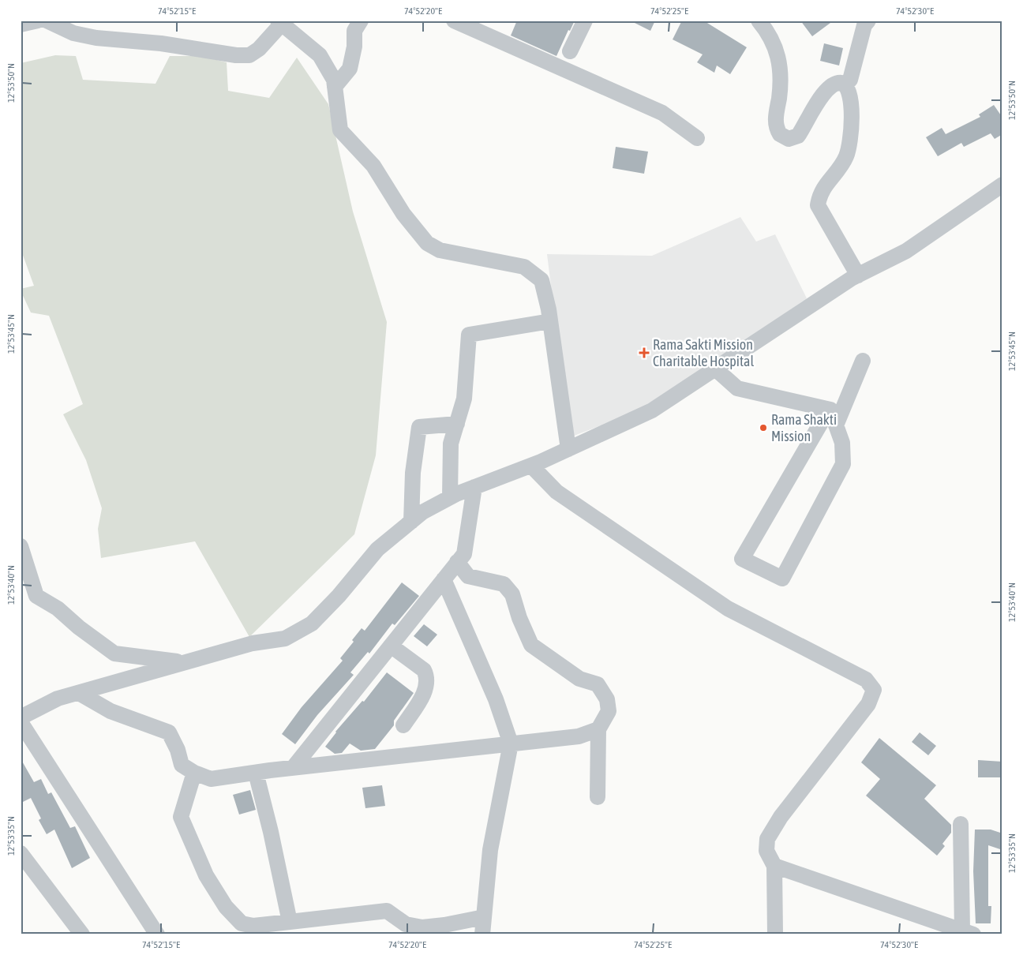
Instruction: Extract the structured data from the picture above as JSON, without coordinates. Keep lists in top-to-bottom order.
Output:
{
  "places": {
    "health": ["Rama Sakti Mission Charitable Hospital"],
    "other": ["Rama Shakti Mission"]
  },
  "coordinates": [
    "74°52'15\"E",
    "74°52'20\"E",
    "74°52'25\"E",
    "74°52'30\"E",
    "12°53'50\"N",
    "12°53'45\"N",
    "12°53'40\"N",
    "12°53'35\"N"
  ]
}
